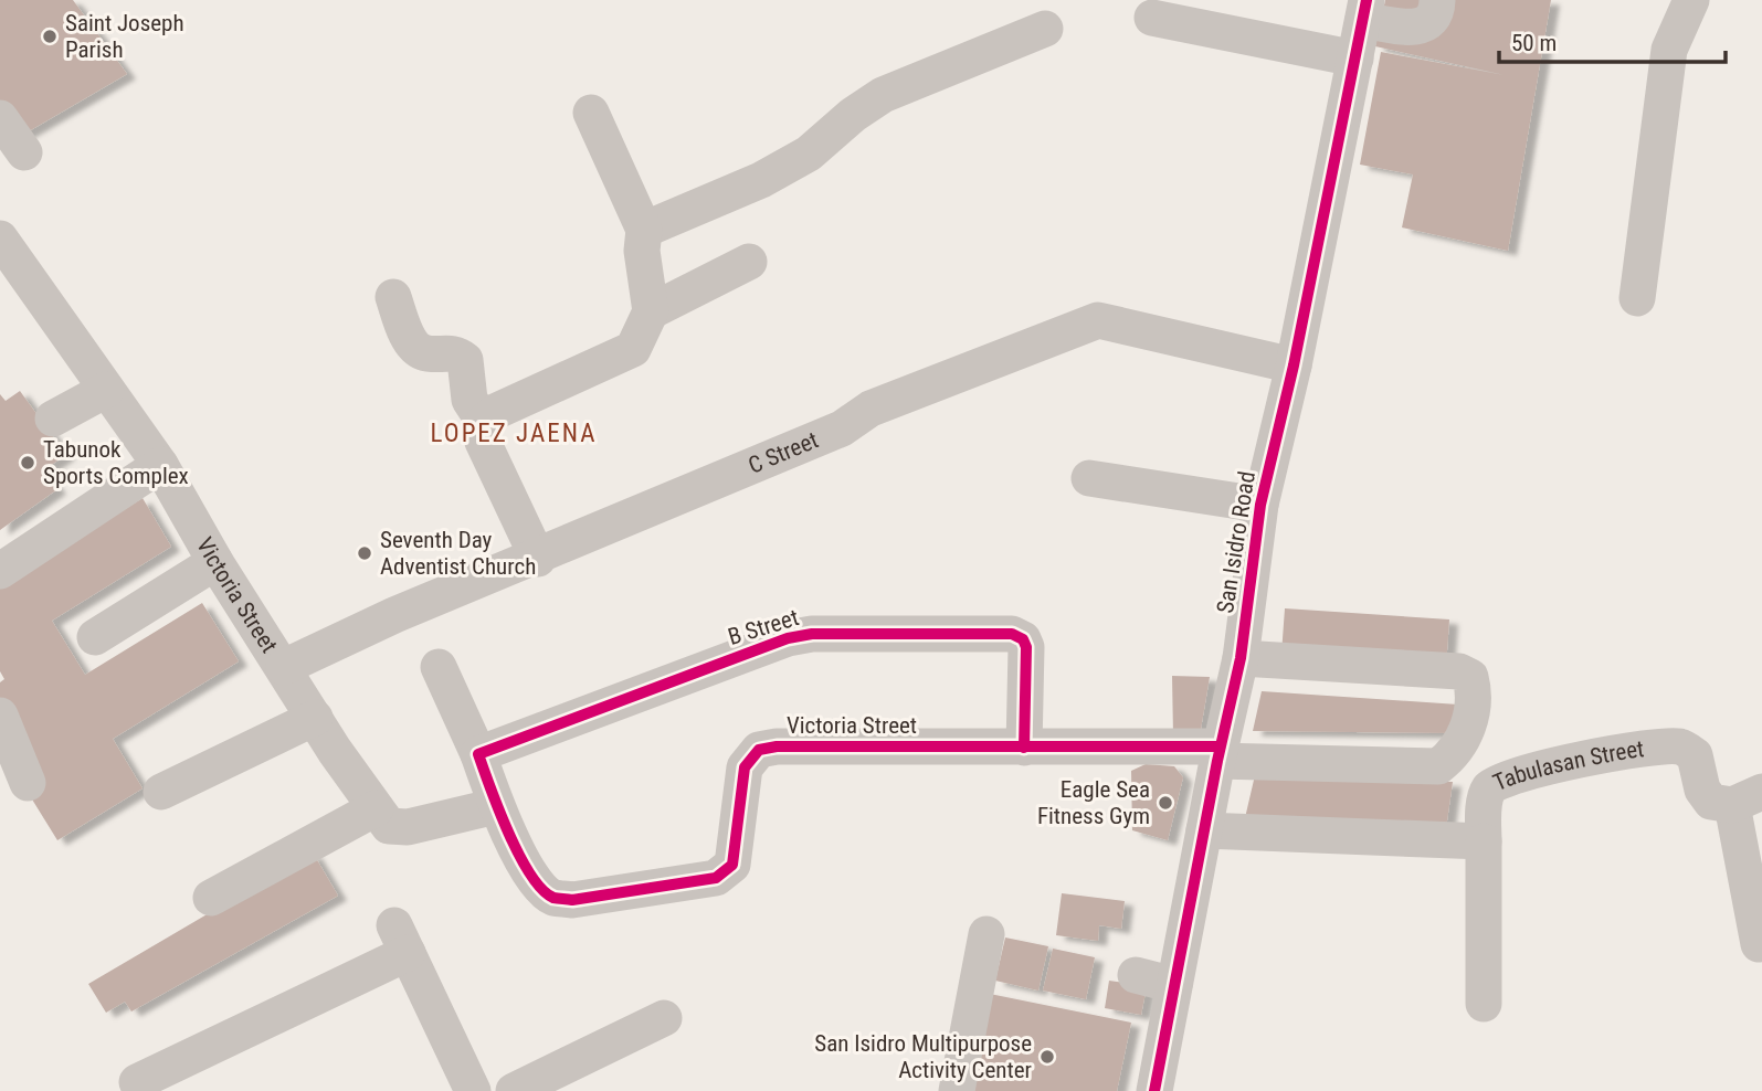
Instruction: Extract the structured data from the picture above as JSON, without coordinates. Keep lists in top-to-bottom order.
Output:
{
  "streets": {
    "street": [
      "C Street",
      "San Isidro Road",
      "Victoria Street",
      "B Street",
      "Tabulasan Street"
    ]
  },
  "crossings": [
    ["C Street", "San Isidro Road"],
    ["C Street", "Victoria Street"],
    ["San Isidro Road", "Victoria Street"],
    ["Victoria Street", "B Street"]
  ],
  "districts": ["LOPEZ JAENA"],
  "places": [
    "Saint Joseph Parish",
    "Tabunok Sports Complex",
    "Seventh Day Adventist Church",
    "Eagle Sea Fitness Gym",
    "San Isidro Multipurpose Activity Center"
  ],
  "scale_bar": "50 m"
}
